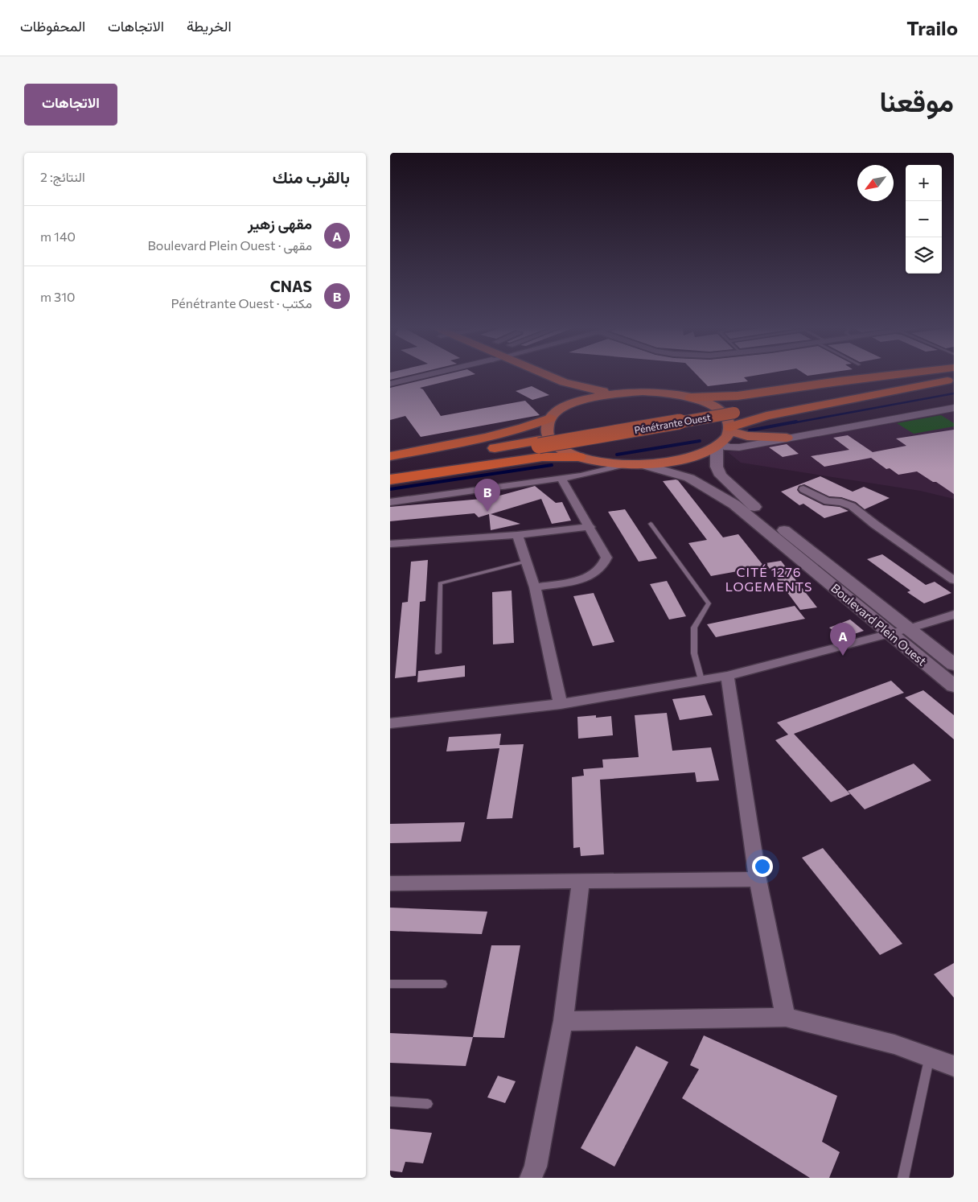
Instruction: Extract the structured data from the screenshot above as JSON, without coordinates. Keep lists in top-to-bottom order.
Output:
{
  "streets": {
    "highway": ["Pénétrante Ouest"],
    "main road": ["Boulevard Plein Ouest"]
  },
  "districts": ["CITÉ 1276 LOGEMENTS"],
  "north": "bottom left",
  "page": {
    "header": "Trailo",
    "nav": ["الخريطة", "الاتجاهات", "المحفوظات"],
    "title": "موقعنا",
    "buttons": "الاتجاهات",
    "heading": ["بالقرب منك", "النتائج: 2"],
    "map_buttons": ["+", "−"],
    "list": [
      {
        "mark": "A",
        "name": "مقهى زهير",
        "note": "مقهى · Boulevard Plein Ouest",
        "value": "140 m"
      },
      {
        "mark": "B",
        "name": "CNAS",
        "note": "مكتب · Pénétrante Ouest",
        "value": "310 m"
      }
    ],
    "pins": ["B", "A"]
  }
}
